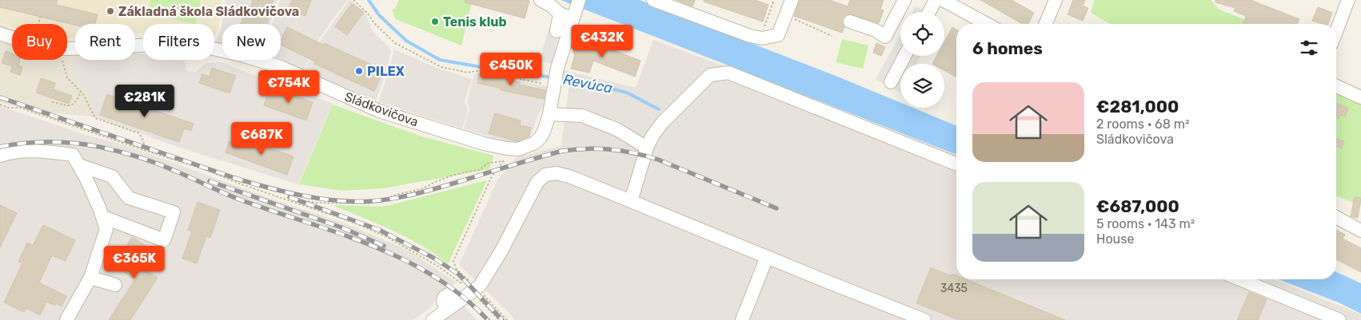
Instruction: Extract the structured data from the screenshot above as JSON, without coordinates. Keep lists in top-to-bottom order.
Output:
{
  "streets": {
    "street": ["Sládkovičova"]
  },
  "water": ["Revúca"],
  "places": ["Základná škola Sládkovičova", "Tenis klub", "PILEX"],
  "house_numbers": ["3435"],
  "page": {
    "chip": [
      "Buy",
      "Rent",
      "Filters",
      "New"
    ],
    "heading": "6 homes",
    "price": [
      "€432K",
      "€450K",
      "€754K",
      "€281K",
      "€687K",
      "€365K"
    ],
    "list": [
      {
        "name": "€281,000",
        "note": "2 rooms · 68 m² · Sládkovičova"
      },
      {
        "name": "€687,000",
        "note": "5 rooms · 143 m² · House"
      }
    ]
  }
}
